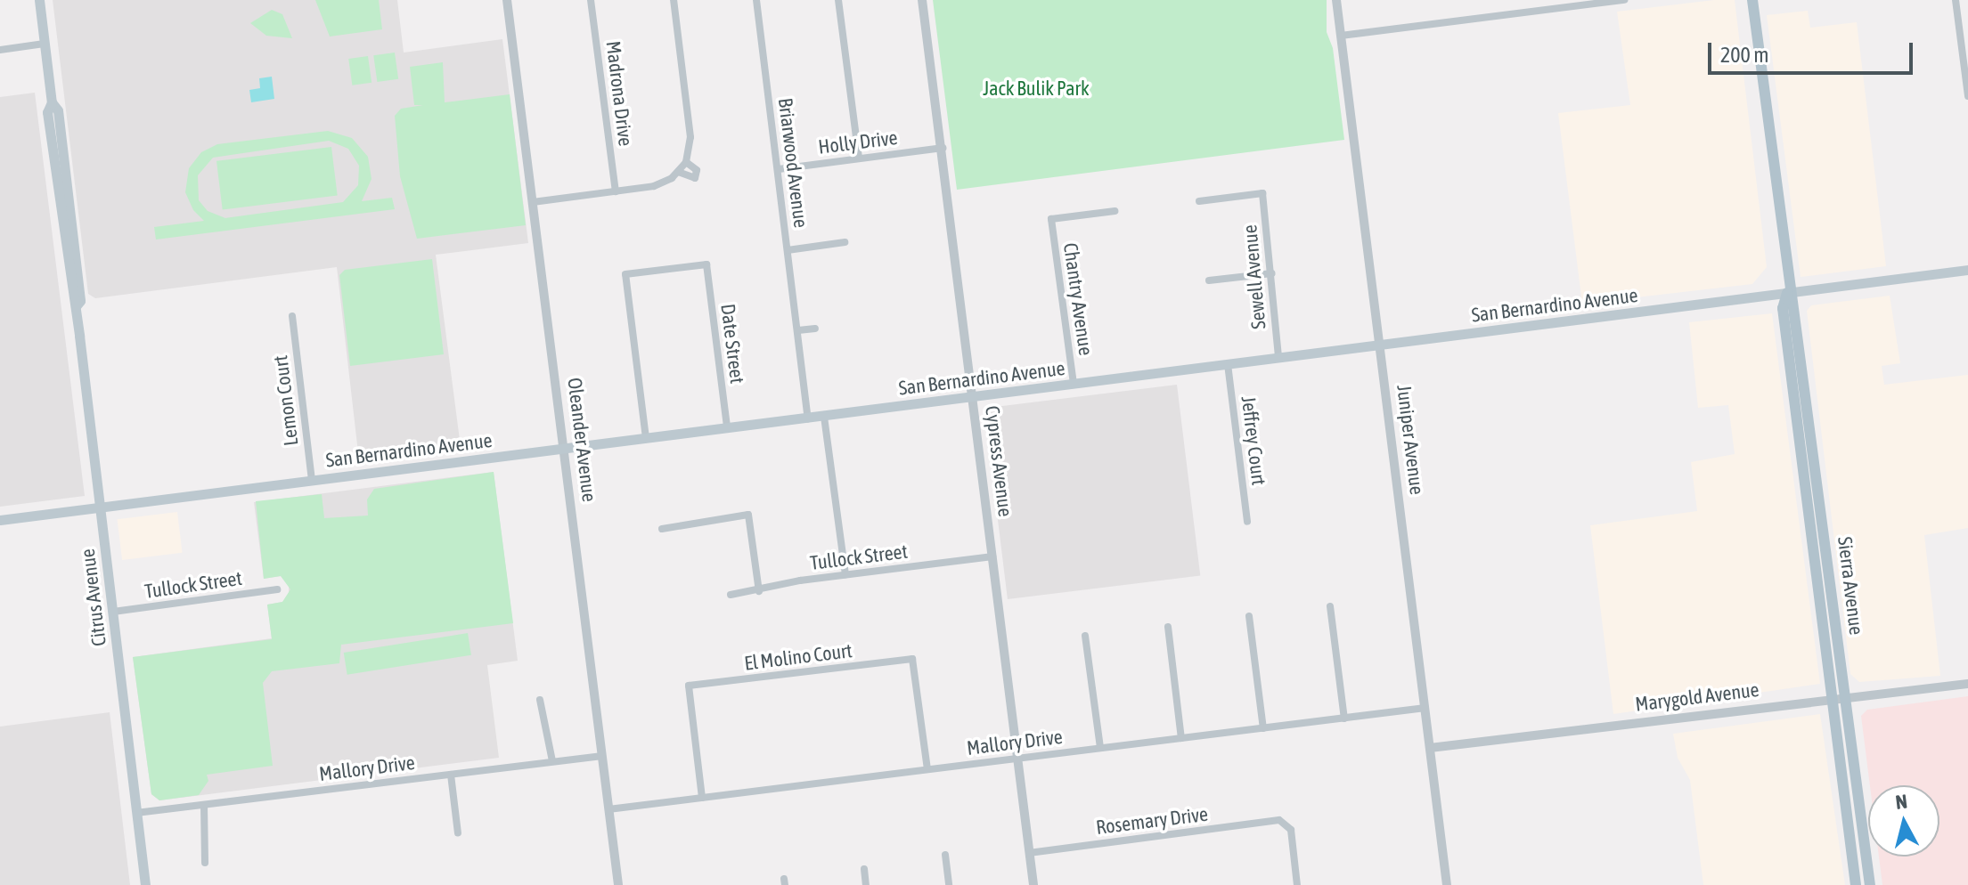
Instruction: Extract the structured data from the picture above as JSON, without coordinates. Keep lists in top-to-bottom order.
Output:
{
  "streets": {
    "main road": ["San Bernardino Avenue", "Sierra Avenue", "Citrus Avenue"],
    "street": [
      "Madrona Drive",
      "Holly Drive",
      "Briarwood Avenue",
      "Sewell Avenue",
      "Chantry Avenue",
      "Date Street",
      "Lemon Court",
      "Oleander Avenue",
      "Juniper Avenue",
      "Jeffrey Court",
      "Cypress Avenue",
      "Tullock Street",
      "El Molino Court",
      "Marygold Avenue",
      "Mallory Drive",
      "Rosemary Drive"
    ]
  },
  "crossings": [
    ["Holly Drive", "Briarwood Avenue"],
    ["Holly Drive", "Cypress Avenue"],
    ["Briarwood Avenue", "San Bernardino Avenue"],
    ["Sewell Avenue", "San Bernardino Avenue"],
    ["Chantry Avenue", "San Bernardino Avenue"],
    ["San Bernardino Avenue", "Date Street"],
    ["San Bernardino Avenue", "Lemon Court"],
    ["San Bernardino Avenue", "Oleander Avenue"],
    ["San Bernardino Avenue", "Juniper Avenue"],
    ["San Bernardino Avenue", "Jeffrey Court"],
    ["San Bernardino Avenue", "Cypress Avenue"],
    ["San Bernardino Avenue", "Sierra Avenue"],
    ["San Bernardino Avenue", "Citrus Avenue"],
    ["Oleander Avenue", "Mallory Drive"],
    ["Juniper Avenue", "Marygold Avenue"],
    ["Juniper Avenue", "Mallory Drive"],
    ["Cypress Avenue", "Tullock Street"],
    ["Cypress Avenue", "Mallory Drive"],
    ["Cypress Avenue", "Rosemary Drive"],
    ["Tullock Street", "Citrus Avenue"],
    ["Sierra Avenue", "Marygold Avenue"],
    ["Citrus Avenue", "Mallory Drive"],
    ["El Molino Court", "Mallory Drive"]
  ],
  "parks": ["Jack Bulik Park"],
  "scale_bar": "200 m",
  "north": "top"
}
